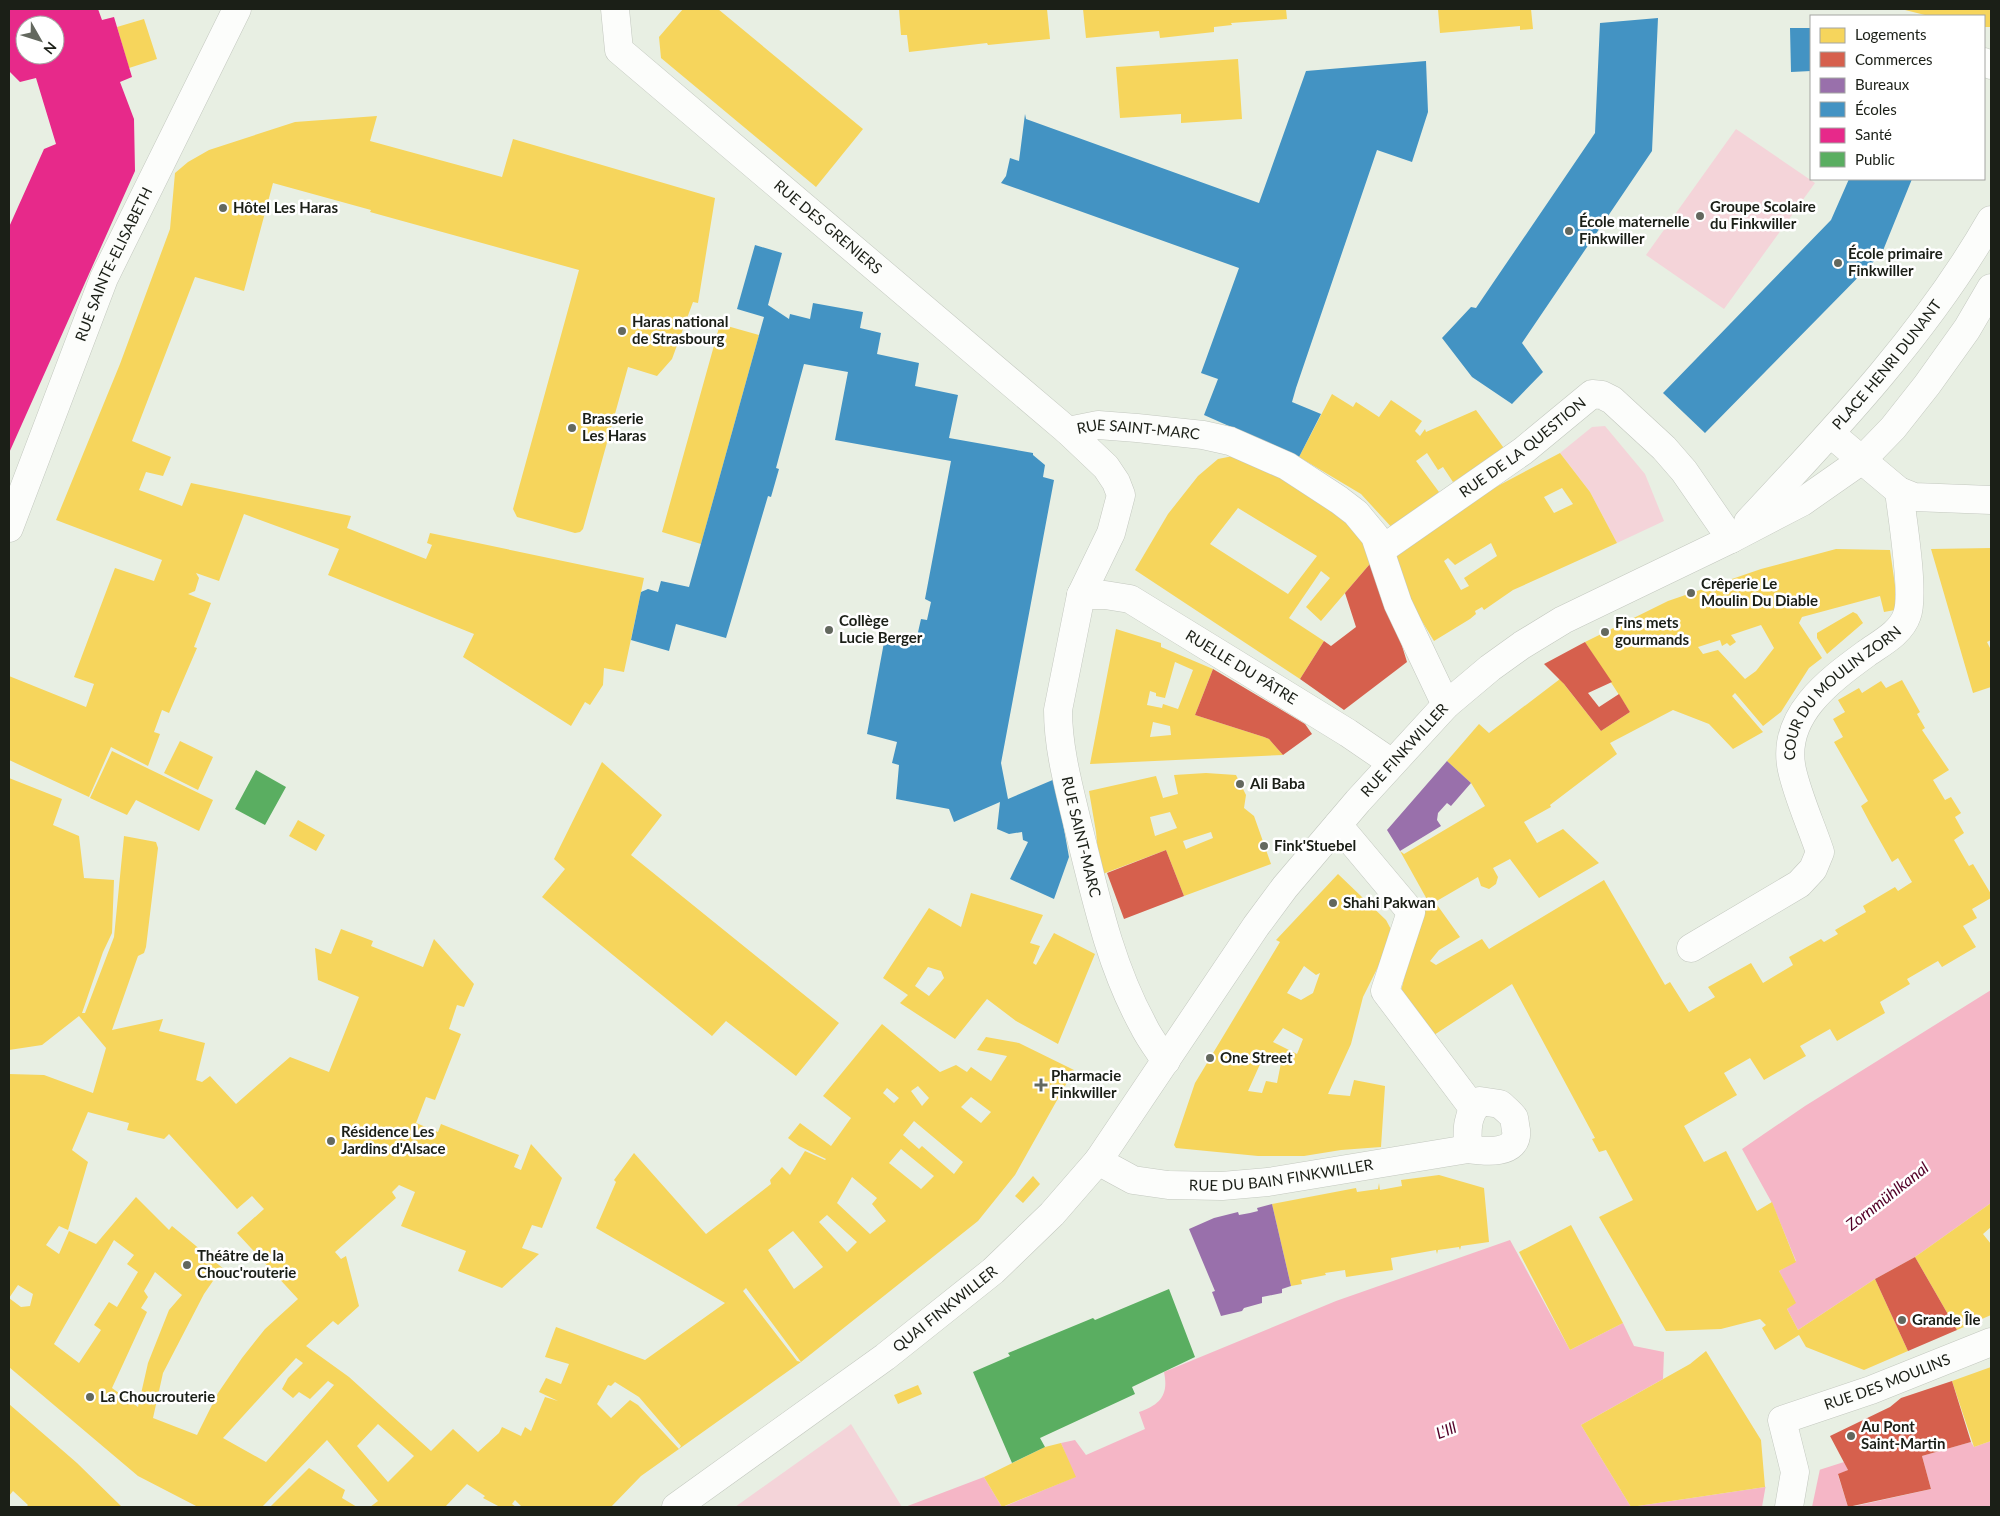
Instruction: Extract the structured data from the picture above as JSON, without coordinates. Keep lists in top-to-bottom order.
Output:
{
  "streets": {
    "street": [
      "RUE DES GRENIERS",
      "RUE SAINTE-ELISABETH",
      "PLACE HENRI DUNANT",
      "RUE SAINT-MARC",
      "RUE DE LA QUESTION",
      "RUELLE DU PÂTRE",
      "COUR DU MOULIN ZORN",
      "RUE FINKWILLER",
      "RUE DU BAIN FINKWILLER",
      "QUAI FINKWILLER",
      "RUE DES MOULINS"
    ]
  },
  "crossings": [
    ["RUE DES GRENIERS", "RUE SAINT-MARC"],
    ["PLACE HENRI DUNANT", "RUE DE LA QUESTION"],
    ["PLACE HENRI DUNANT", "COUR DU MOULIN ZORN"],
    ["PLACE HENRI DUNANT", "RUE FINKWILLER"],
    ["RUE SAINT-MARC", "RUE DE LA QUESTION"],
    ["RUE SAINT-MARC", "RUELLE DU PÂTRE"],
    ["RUE SAINT-MARC", "RUE FINKWILLER"],
    ["RUE SAINT-MARC", "QUAI FINKWILLER"],
    ["RUE DE LA QUESTION", "RUE FINKWILLER"],
    ["RUELLE DU PÂTRE", "RUE FINKWILLER"],
    ["RUE FINKWILLER", "QUAI FINKWILLER"],
    ["RUE DU BAIN FINKWILLER", "QUAI FINKWILLER"]
  ],
  "water": ["Zornmühlkanal", "L'Ill"],
  "places": {
    "other": [
      "Hôtel Les Haras",
      "Groupe Scolaire du Finkwiller",
      "École maternelle Finkwiller",
      "École primaire Finkwiller",
      "Haras national de Strasbourg",
      "Brasserie Les Haras",
      "Crêperie Le Moulin Du Diable",
      "Collège Lucie Berger",
      "Fins mets gourmands",
      "Ali Baba",
      "Fink'Stuebel",
      "Shahi Pakwan",
      "One Street",
      "Résidence Les Jardins d'Alsace",
      "Théâtre de la Chouc'routerie",
      "Grande Île",
      "La Choucrouterie",
      "Au Pont Saint-Martin"
    ],
    "health": ["Pharmacie Finkwiller"]
  },
  "legend": [
    "Logements",
    "Commerces",
    "Bureaux",
    "Écoles",
    "Santé",
    "Public"
  ],
  "north": "bottom right"
}
